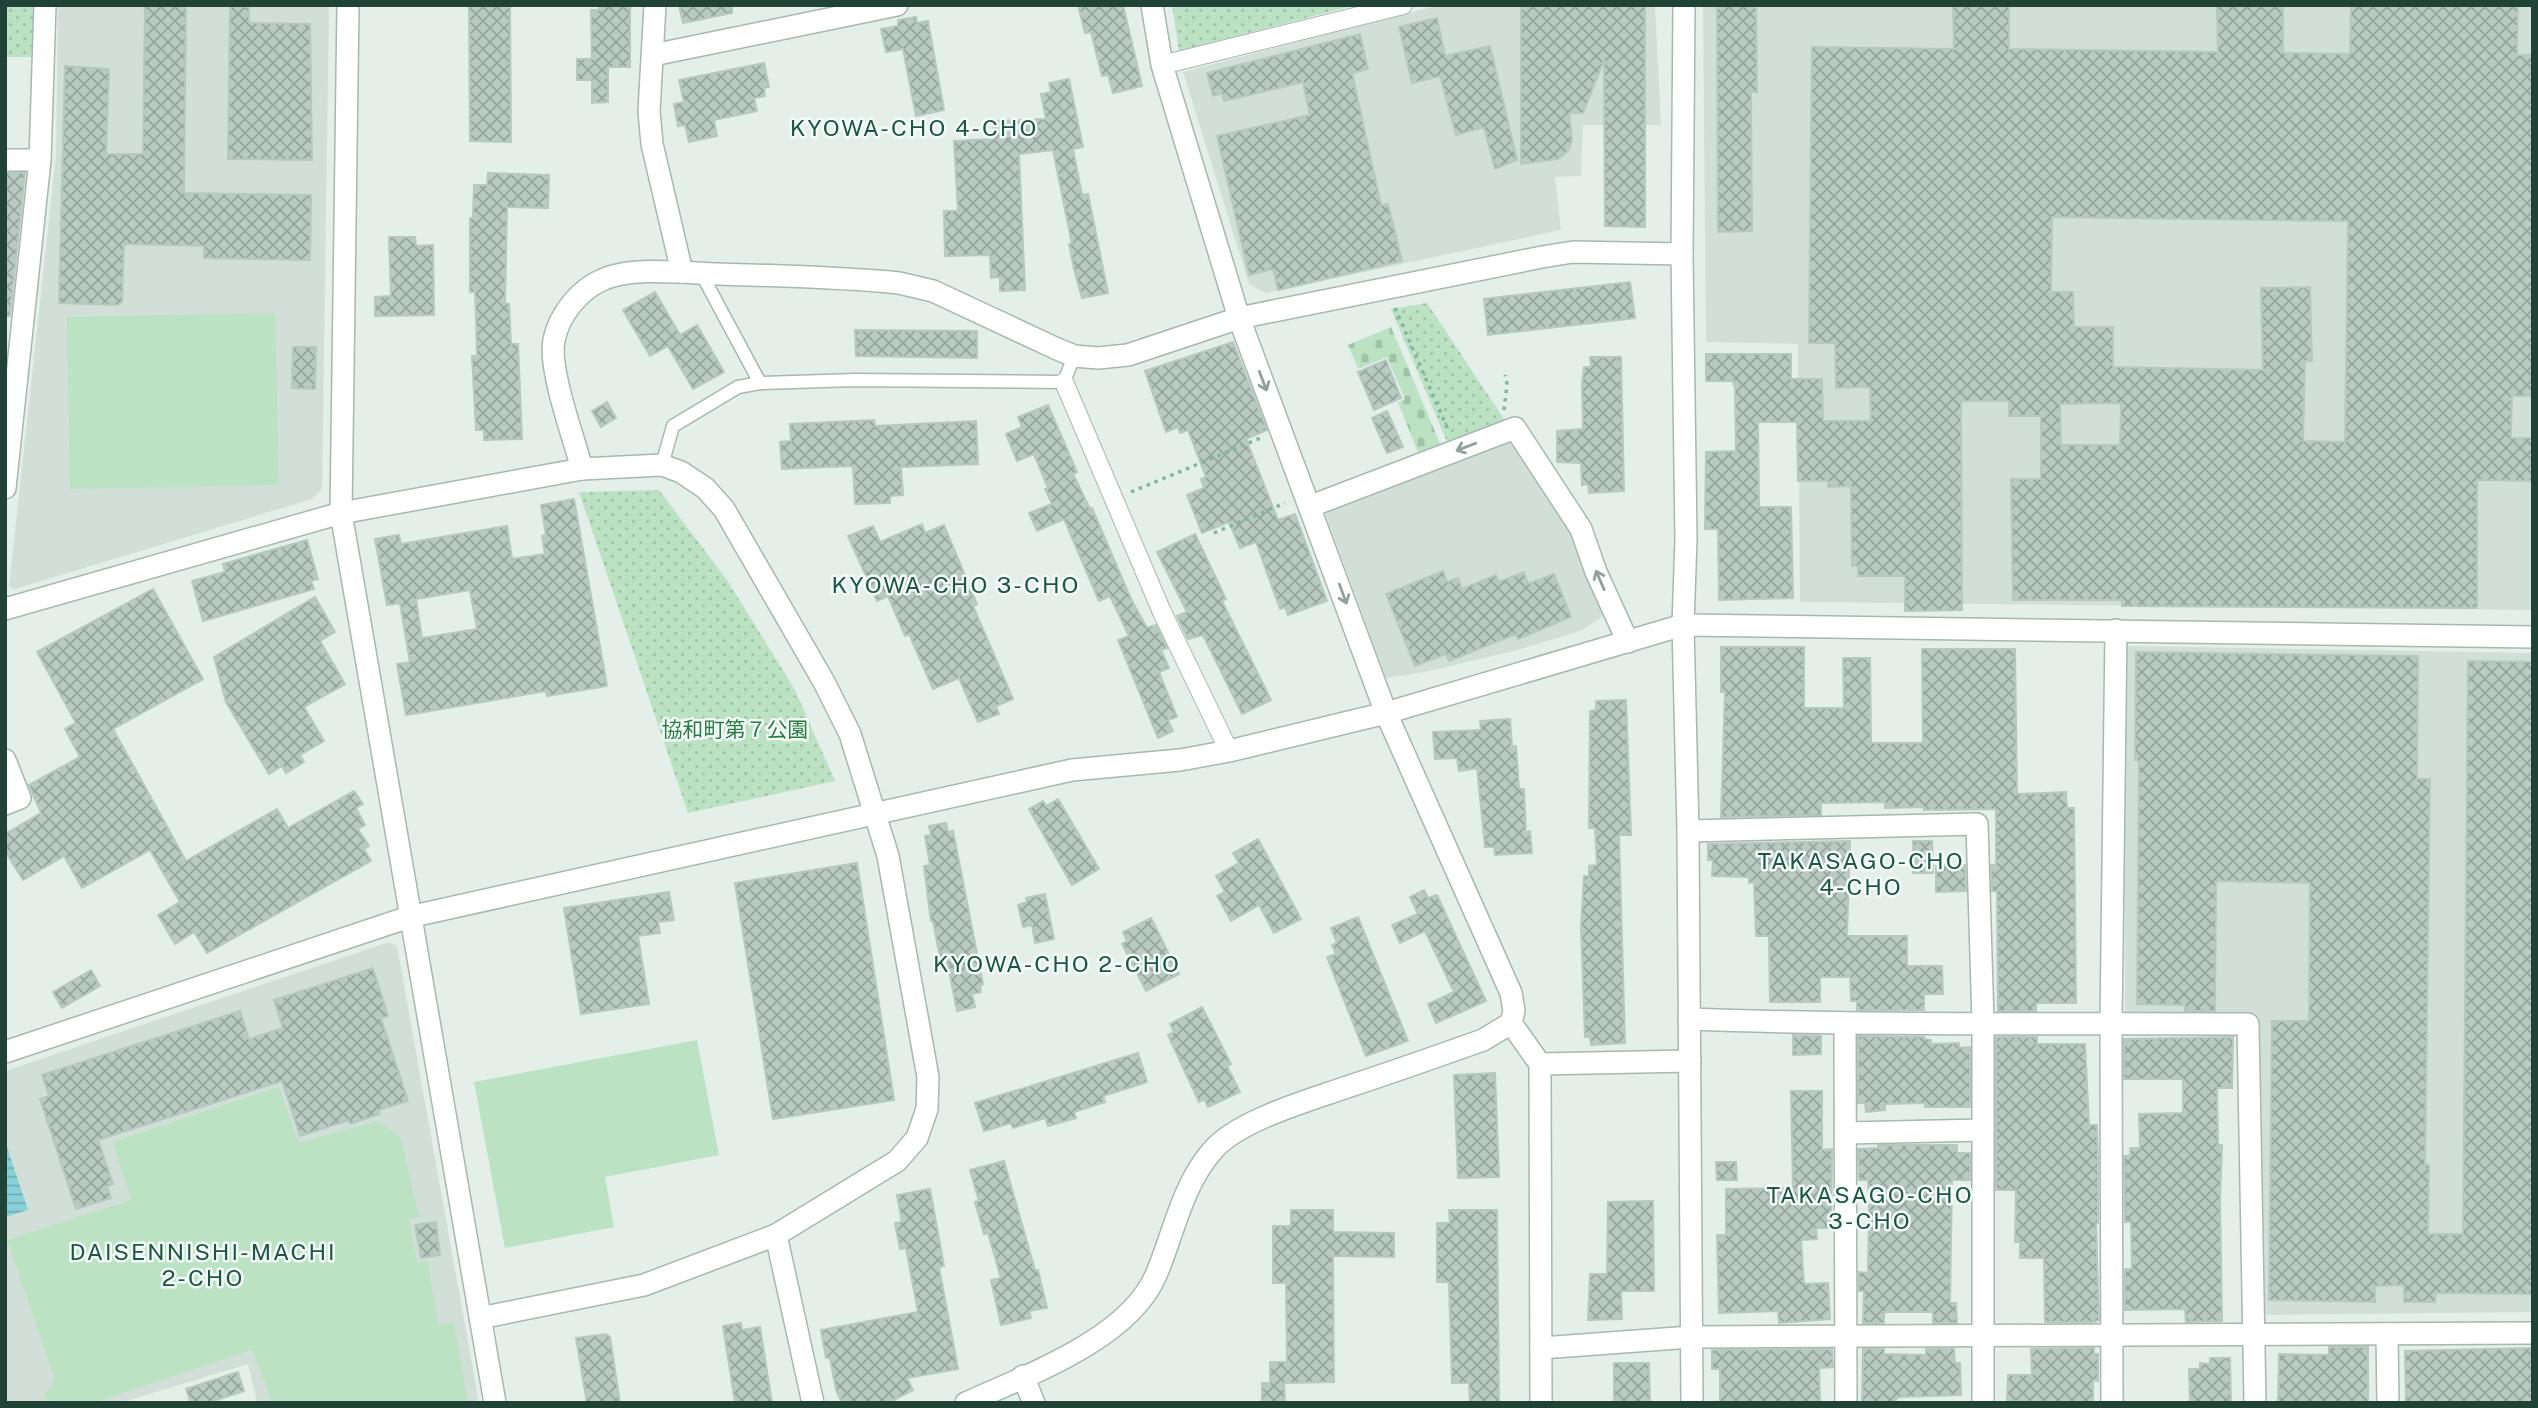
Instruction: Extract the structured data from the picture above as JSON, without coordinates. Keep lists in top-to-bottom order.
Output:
{
  "districts": [
    "KYOWA-CHO 4-CHO",
    "KYOWA-CHO 3-CHO",
    "TAKASAGO-CHO 4-CHO",
    "KYOWA-CHO 2-CHO",
    "TAKASAGO-CHO 3-CHO",
    "DAISENNISHI-MACHI 2-CHO"
  ],
  "parks": ["協和町第７公園"]
}
